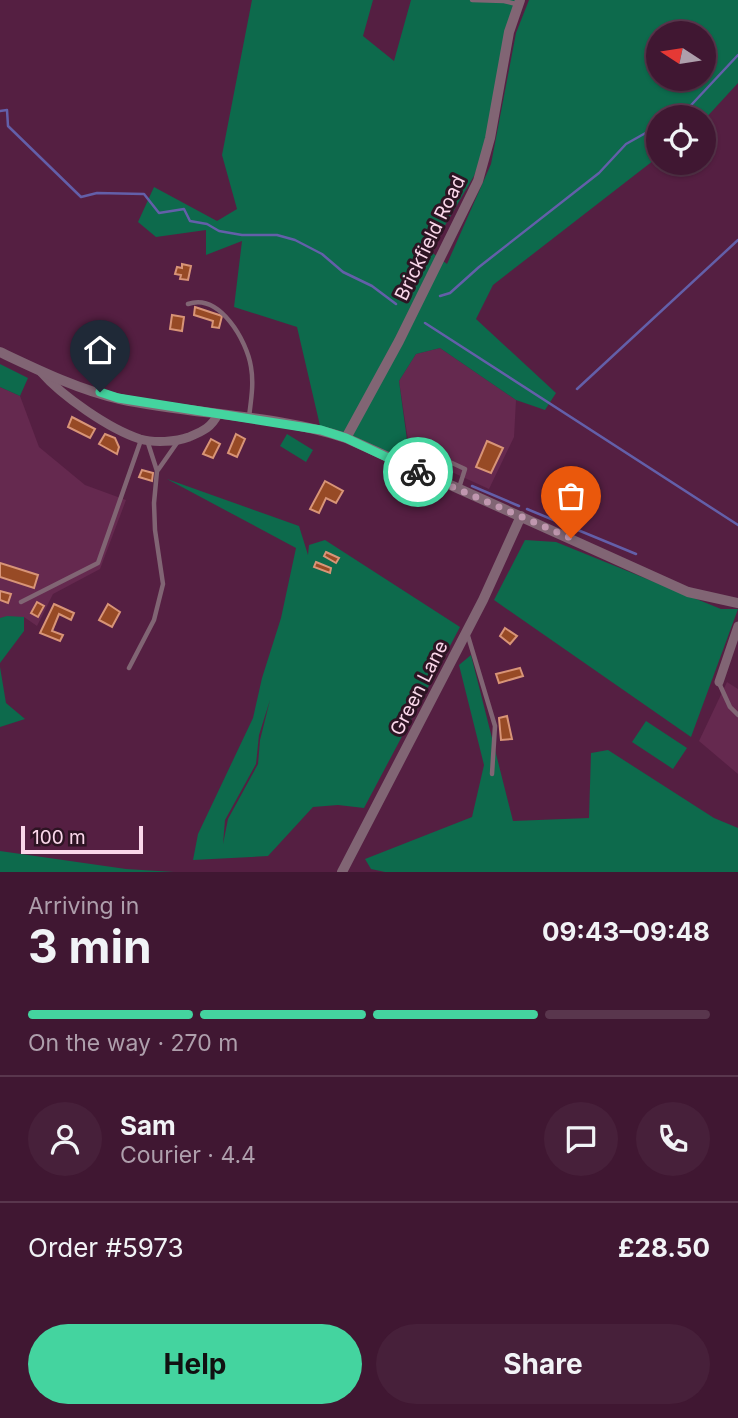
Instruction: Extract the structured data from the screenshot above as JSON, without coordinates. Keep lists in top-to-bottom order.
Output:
{
  "streets": {
    "street": ["Brickfield Road", "Green Lane"]
  },
  "scale_bar": "100 m",
  "north": "left",
  "page": {
    "scale": "100 m",
    "heading": ["3 min", "Arriving in", "09:43–09:48"],
    "panel": [
      "Sam",
      "Courier · 4.4",
      "Order #5973",
      "£28.50"
    ],
    "bar": "On the way · 270 m",
    "buttons": ["Help", "Share"]
  }
}
